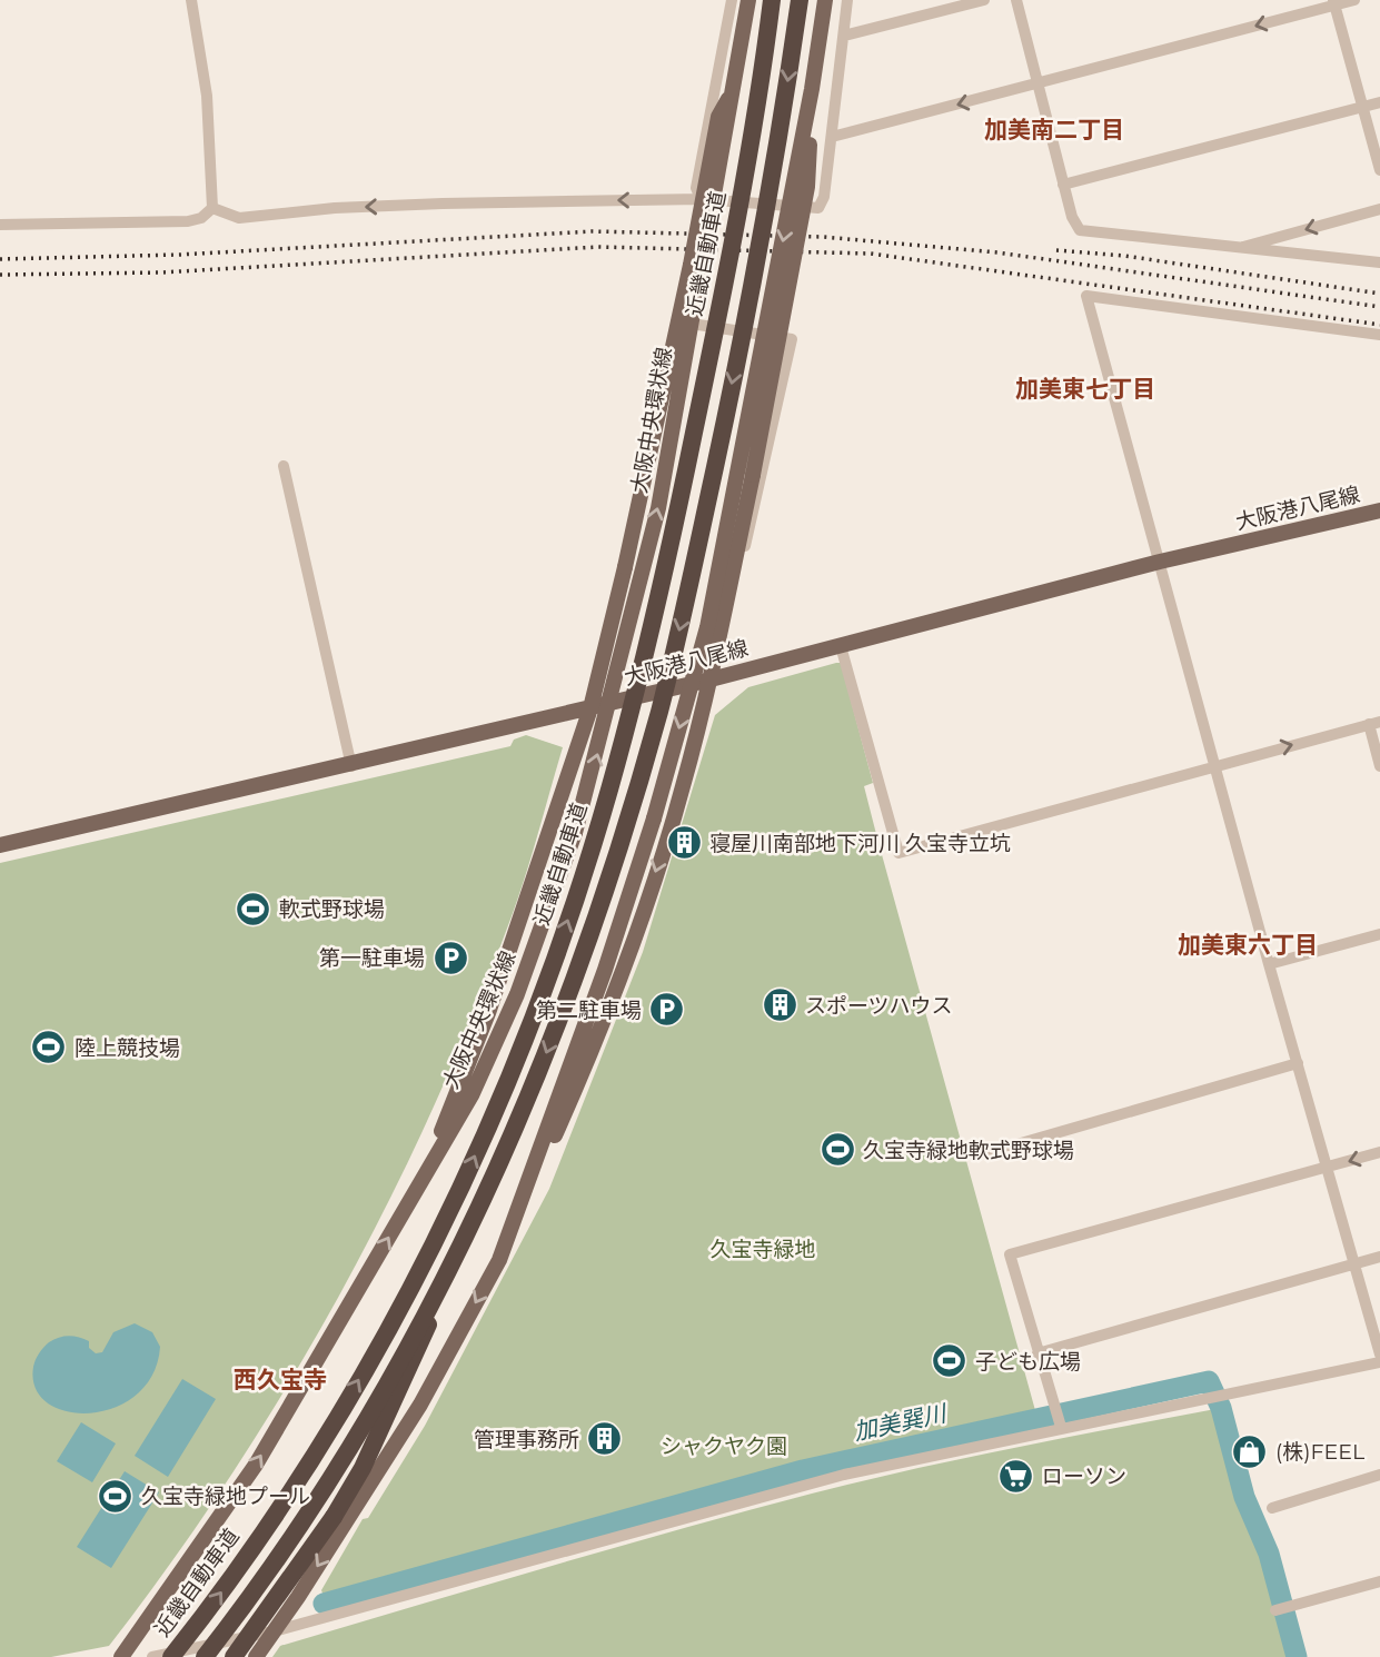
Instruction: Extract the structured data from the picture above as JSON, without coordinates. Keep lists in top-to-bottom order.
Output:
{
  "streets": {
    "highway": ["近畿自動車道"],
    "main road": ["大阪中央環状線", "大阪港八尾線"]
  },
  "districts": [
    "加美南二丁目",
    "加美東七丁目",
    "加美東六丁目",
    "西久宝寺"
  ],
  "water": ["加美巽川"],
  "parks": ["久宝寺緑地", "シャクヤク園"],
  "places": {
    "building": ["寝屋川南部地下河川 久宝寺立坑", "スポーツハウス", "管理事務所"],
    "sports": [
      "軟式野球場",
      "陸上競技場",
      "久宝寺緑地軟式野球場",
      "子ども広場",
      "久宝寺緑地プール"
    ],
    "parking": ["第一駐車場", "第二駐車場"],
    "shop": ["(株)FEEL"],
    "supermarket": ["ローソン"]
  }
}
